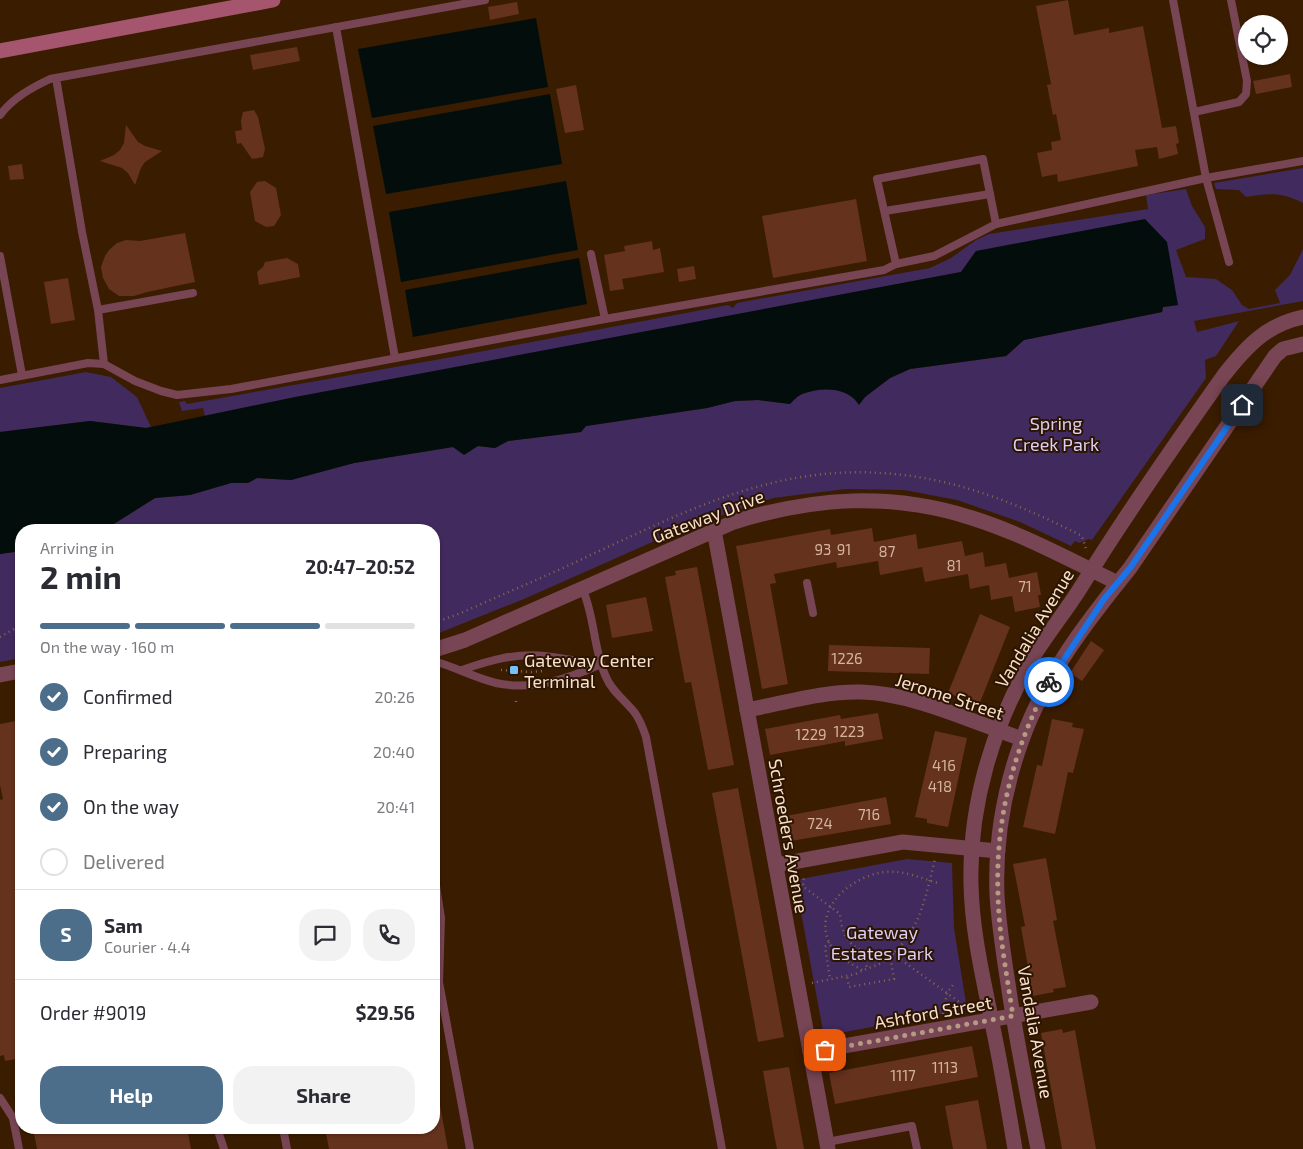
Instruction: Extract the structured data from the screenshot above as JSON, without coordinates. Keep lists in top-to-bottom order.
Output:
{
  "streets": {
    "street": [
      "Gateway Drive",
      "Vandalia Avenue",
      "Jerome Street",
      "Schroeders Avenue",
      "Ashford Street"
    ]
  },
  "crossings": [
    ["Gateway Drive", "Vandalia Avenue"],
    ["Gateway Drive", "Schroeders Avenue"],
    ["Vandalia Avenue", "Jerome Street"],
    ["Vandalia Avenue", "Ashford Street"],
    ["Jerome Street", "Schroeders Avenue"],
    ["Schroeders Avenue", "Ashford Street"]
  ],
  "parks": ["Spring Creek Park", "Gateway Estates Park"],
  "places": {
    "transit": ["Gateway Center Terminal"]
  },
  "house_numbers": [
    "93",
    "91",
    "87",
    "81",
    "71",
    "1226",
    "1223",
    "1229",
    "416",
    "418",
    "716",
    "724",
    "1113",
    "1117"
  ],
  "page": {
    "heading": ["2 min", "Arriving in", "20:47–20:52"],
    "panel": [
      "Sam",
      "Courier · 4.4",
      "Order #9019",
      "$29.56"
    ],
    "bar": "On the way · 160 m",
    "list": [
      ["Confirmed", "20:26"],
      ["Preparing", "20:40"],
      ["On the way", "20:41"],
      "Delivered"
    ],
    "round": "S",
    "buttons": ["Help", "Share"]
  }
}
